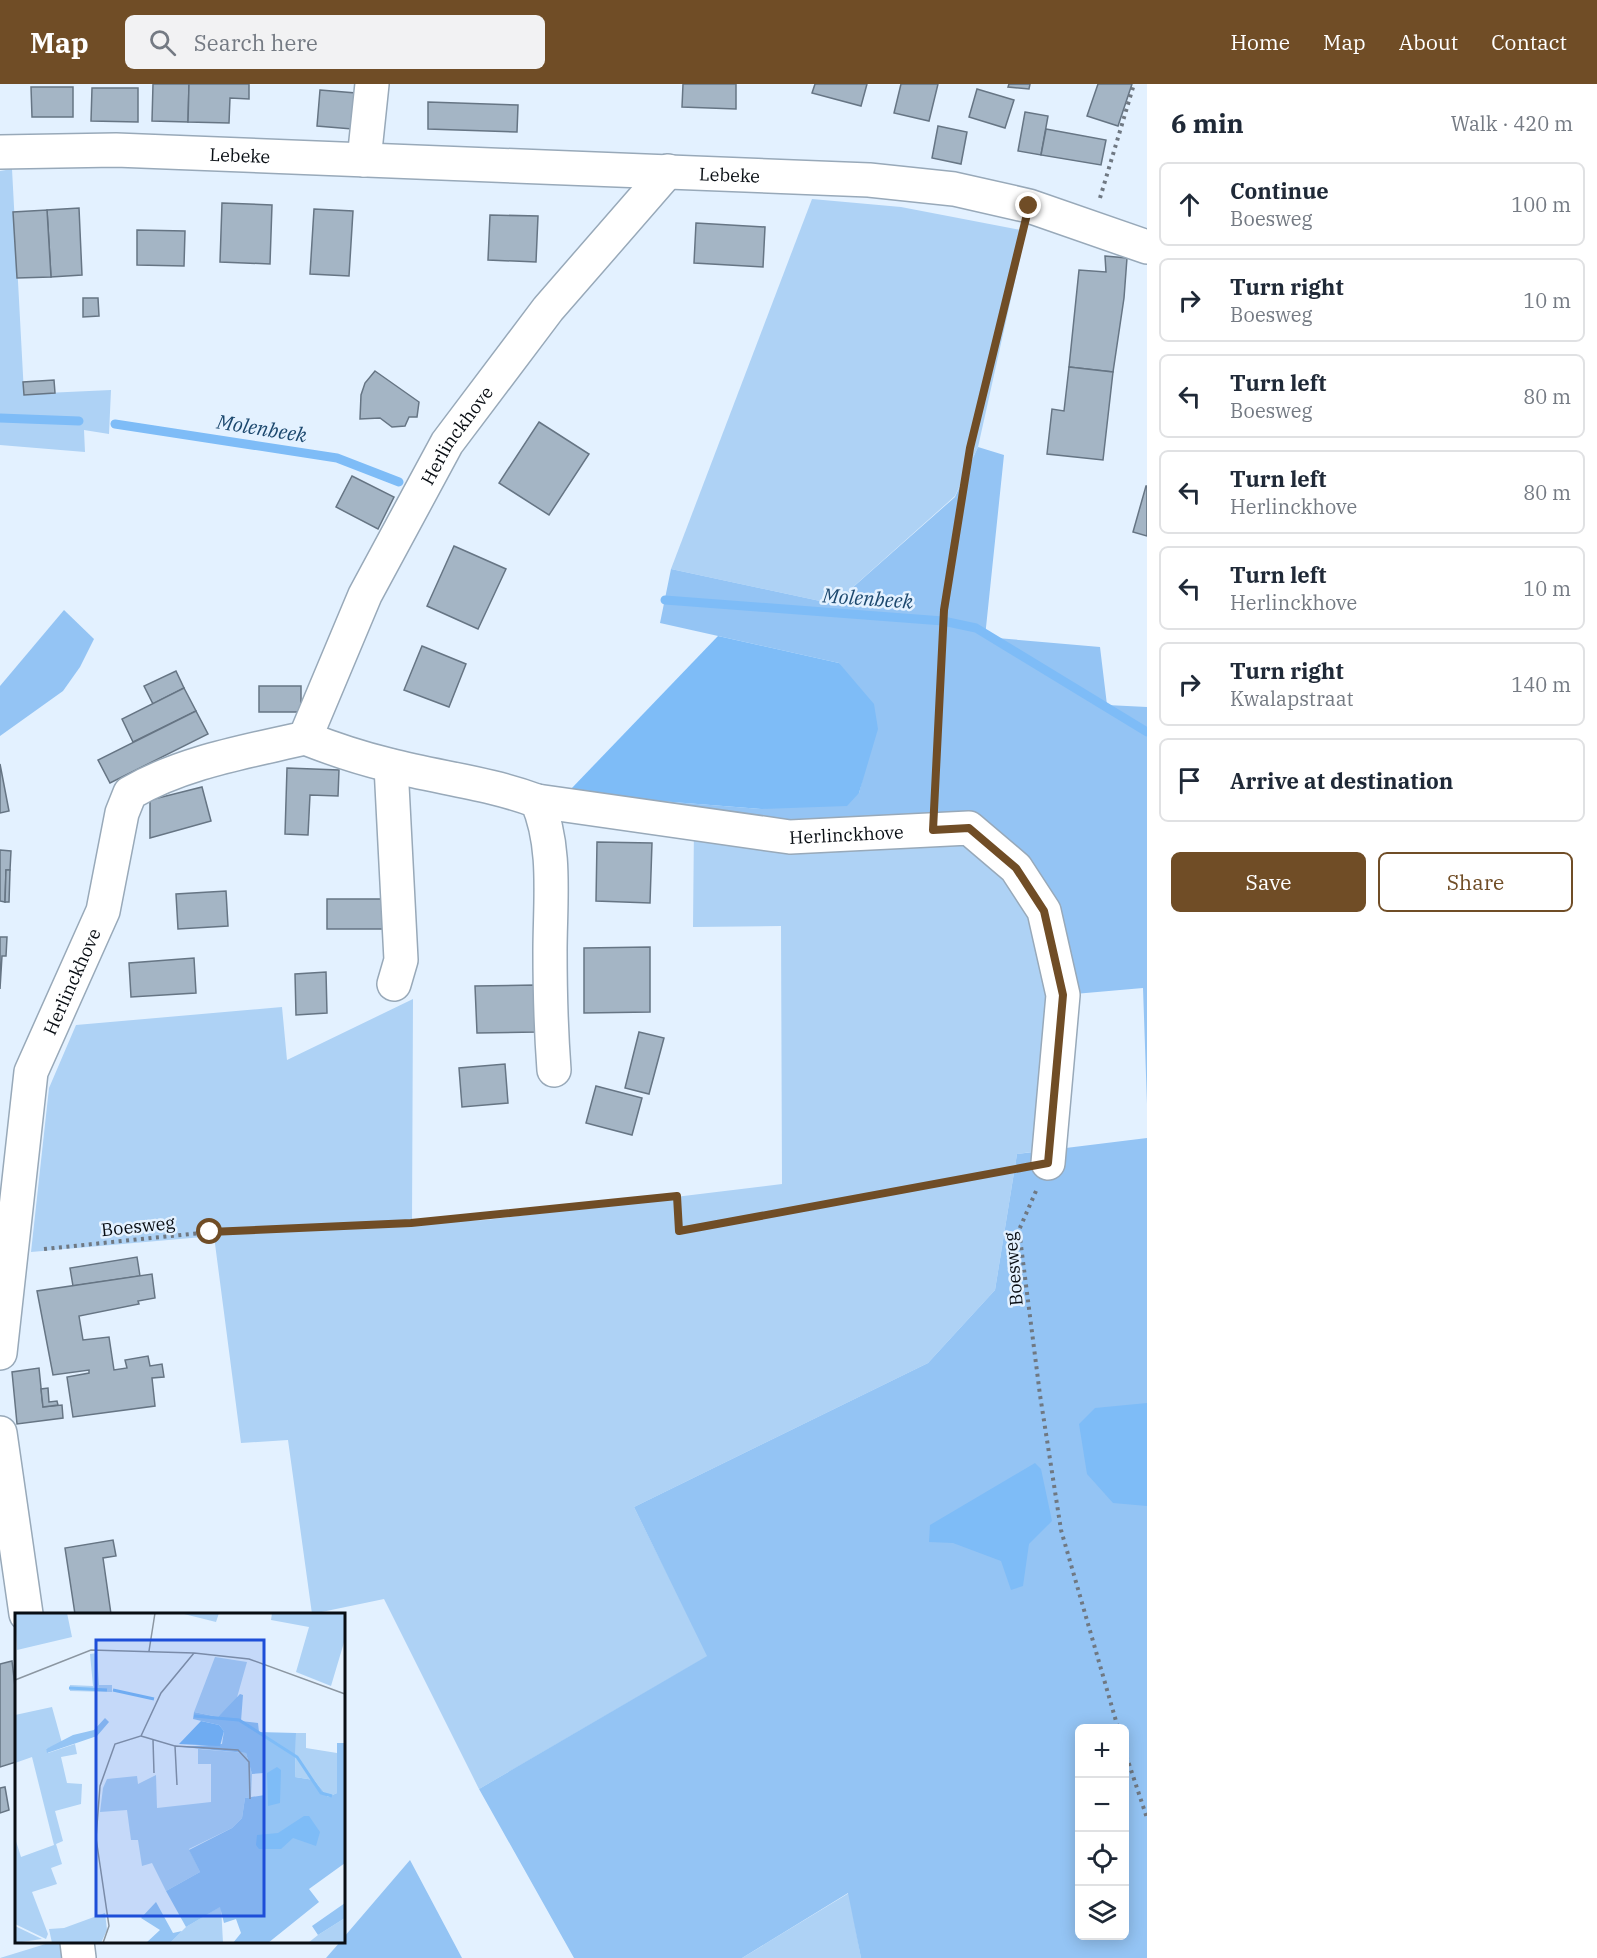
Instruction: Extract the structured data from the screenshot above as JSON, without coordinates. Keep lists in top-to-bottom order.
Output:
{
  "streets": {
    "street": ["Lebeke", "Herlinckhove"],
    "path": ["Boesweg"]
  },
  "crossings": [
    ["Lebeke", "Herlinckhove"],
    ["Herlinckhove", "Boesweg"]
  ],
  "water": ["Molenbeek"],
  "page": {
    "header": "Map",
    "search": "Search here",
    "nav": [
      "Home",
      "Map",
      "About",
      "Contact"
    ],
    "heading": ["6 min", "Walk · 420 m"],
    "list": [
      ["Continue", "Boesweg", "100 m"],
      ["Turn right", "Boesweg", "10 m"],
      ["Turn left", "Boesweg", "80 m"],
      ["Turn left", "Herlinckhove", "80 m"],
      ["Turn left", "Herlinckhove", "10 m"],
      ["Turn right", "Kwalapstraat", "140 m"],
      "Arrive at destination"
    ],
    "buttons": ["Save", "Share"],
    "map_buttons": ["+", "−"]
  }
}
